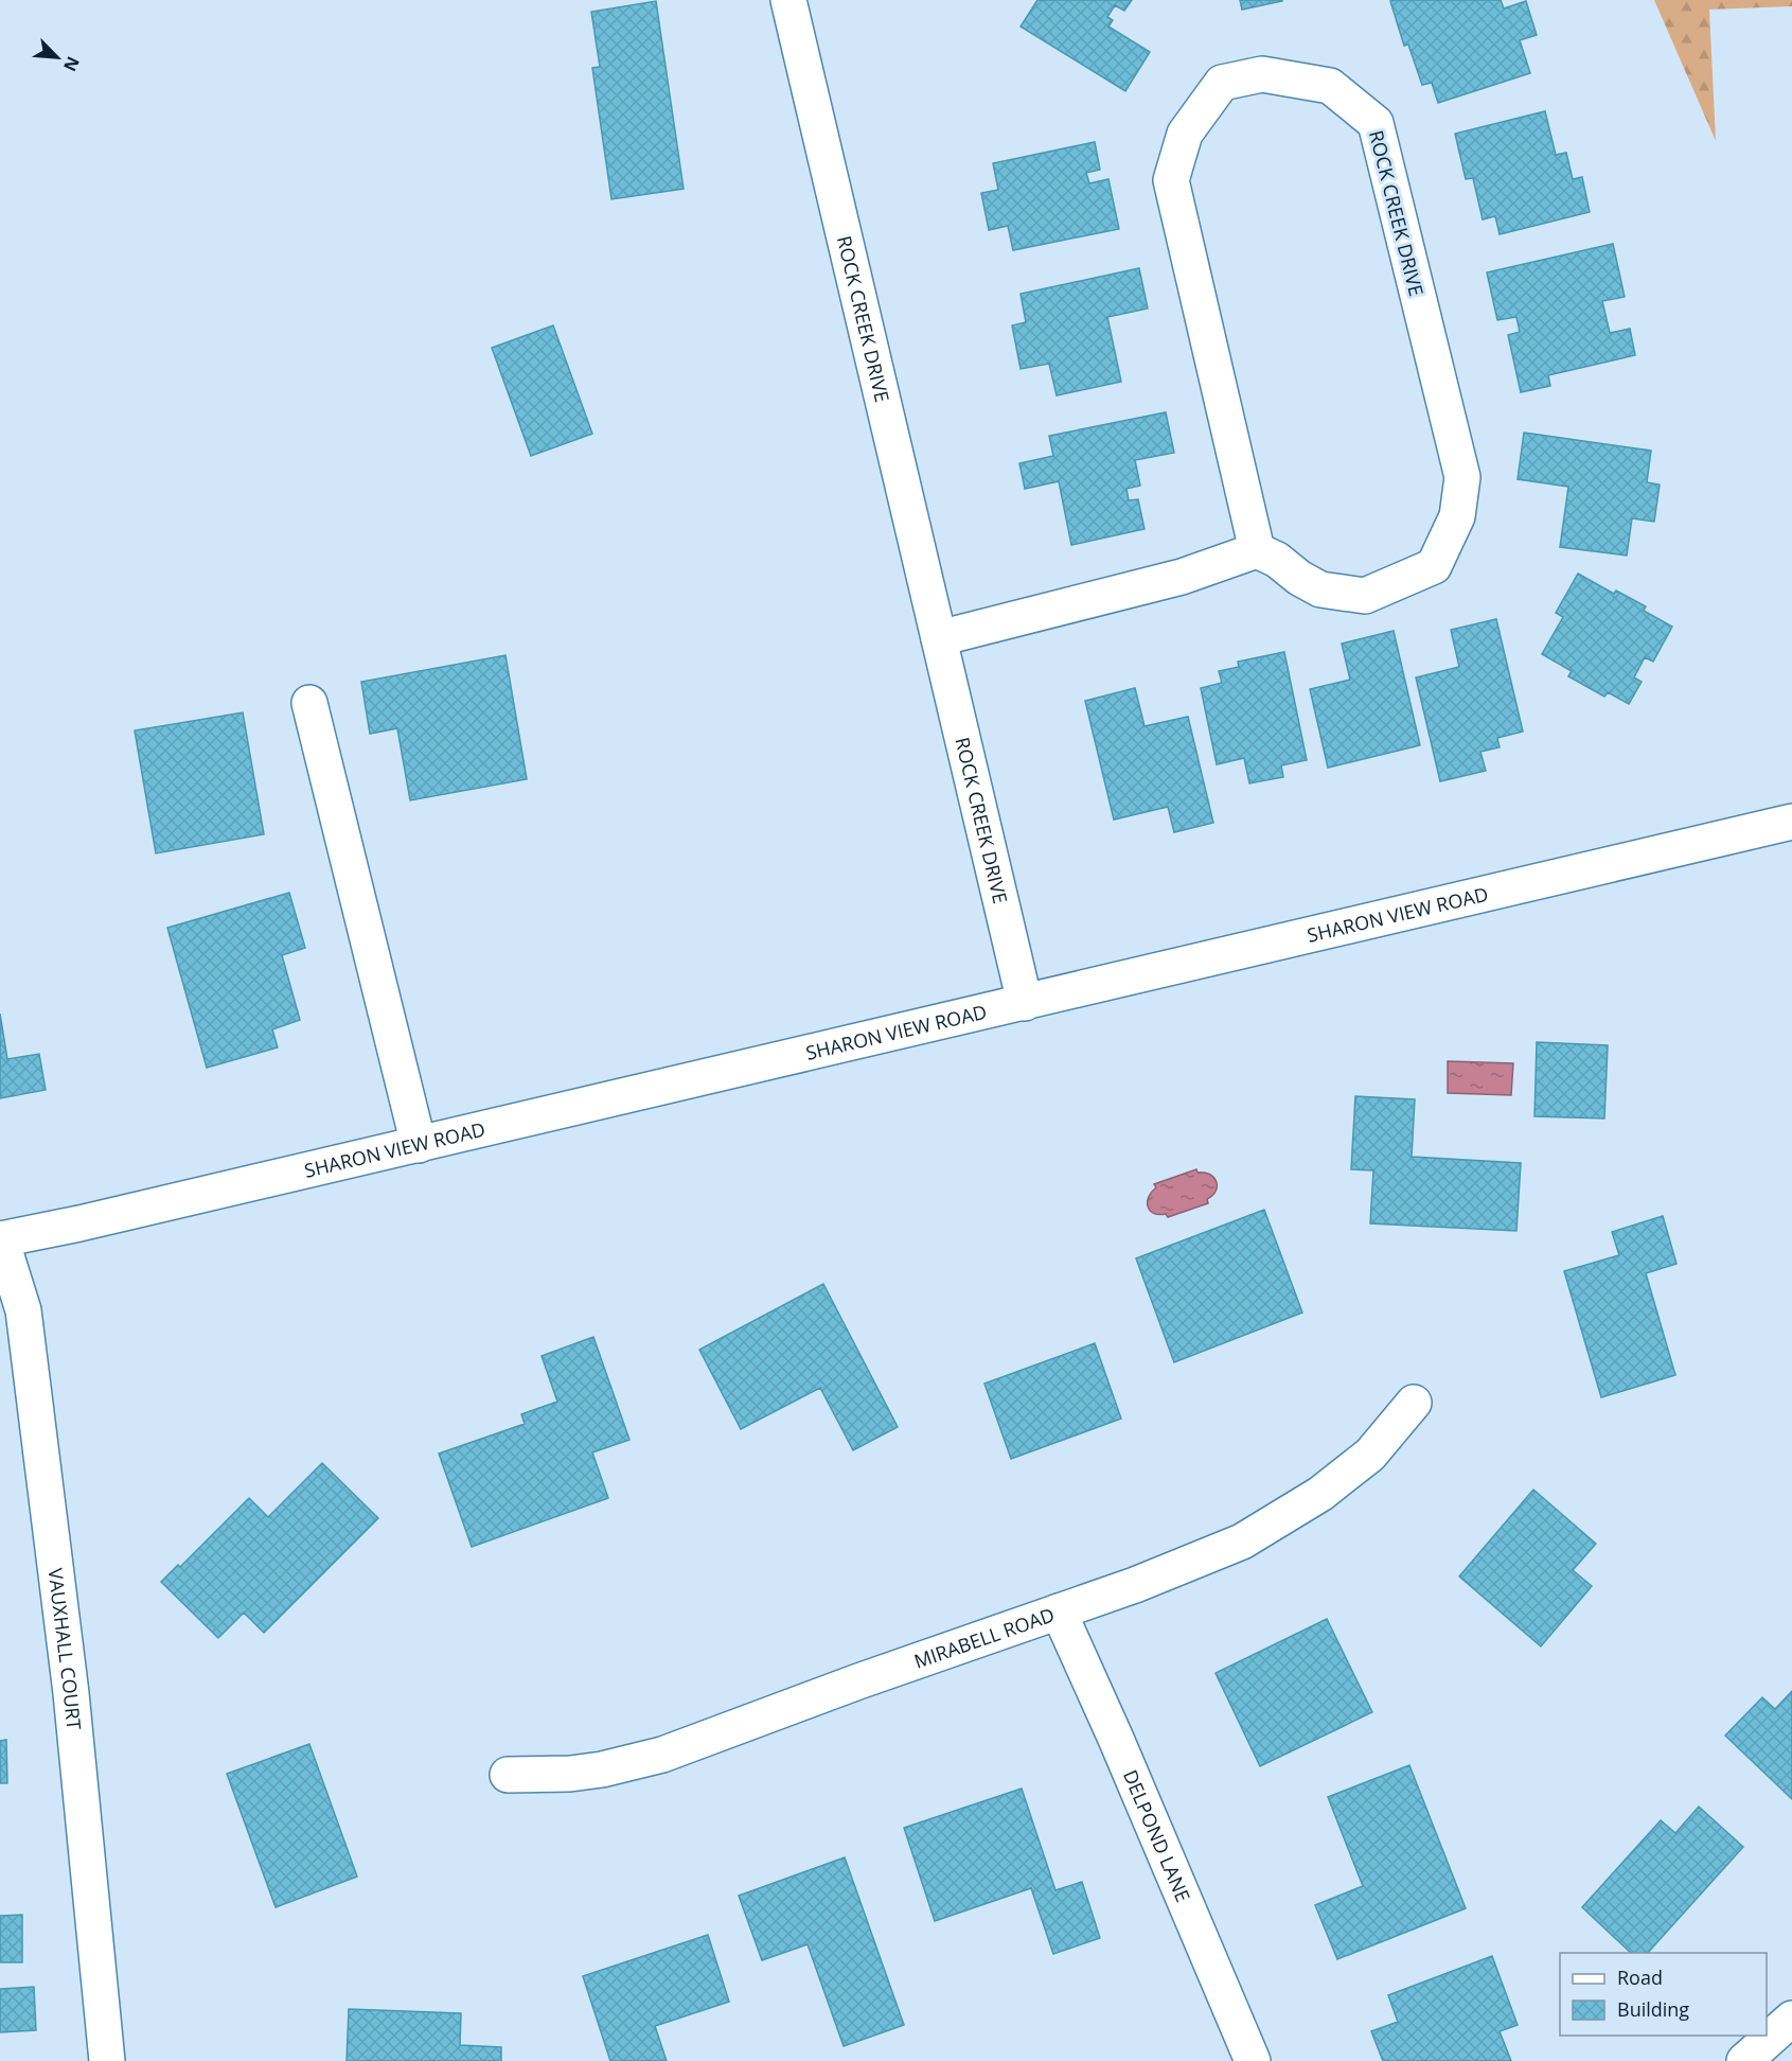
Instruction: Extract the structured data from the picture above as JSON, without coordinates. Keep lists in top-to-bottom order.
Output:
{
  "streets": {
    "street": [
      "ROCK CREEK DRIVE",
      "SHARON VIEW ROAD",
      "MIRABELL ROAD",
      "VAUXHALL COURT",
      "DELPOND LANE"
    ]
  },
  "crossings": [
    ["ROCK CREEK DRIVE", "SHARON VIEW ROAD"],
    ["SHARON VIEW ROAD", "VAUXHALL COURT"],
    ["MIRABELL ROAD", "DELPOND LANE"]
  ],
  "legend": ["Road", "Building"],
  "north": "bottom right"
}
